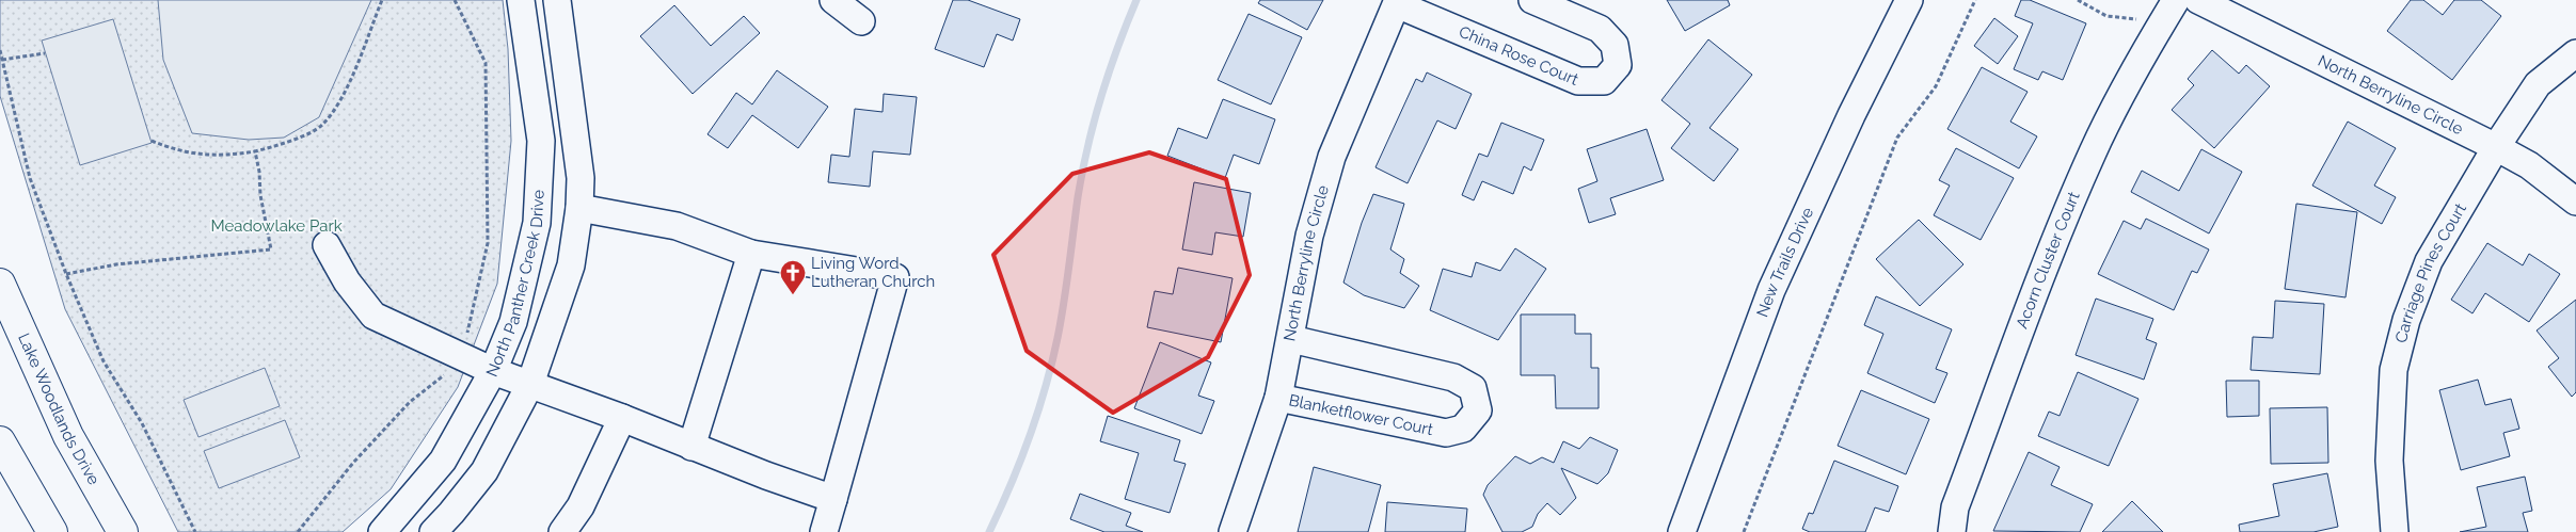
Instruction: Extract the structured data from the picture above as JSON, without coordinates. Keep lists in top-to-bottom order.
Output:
{
  "streets": {
    "main road": ["Lake Woodlands Drive"],
    "street": [
      "China Rose Court",
      "North Berryline Circle",
      "Acorn Cluster Court",
      "New Trails Drive",
      "Carriage Pines Court",
      "North Panther Creek Drive",
      "Blanketflower Court"
    ]
  },
  "crossings": [
    ["China Rose Court", "North Berryline Circle"],
    ["North Berryline Circle", "Carriage Pines Court"],
    ["North Berryline Circle", "Blanketflower Court"]
  ],
  "parks": ["Meadowlake Park"],
  "places": {
    "church": ["Living Word Lutheran Church"]
  }
}
